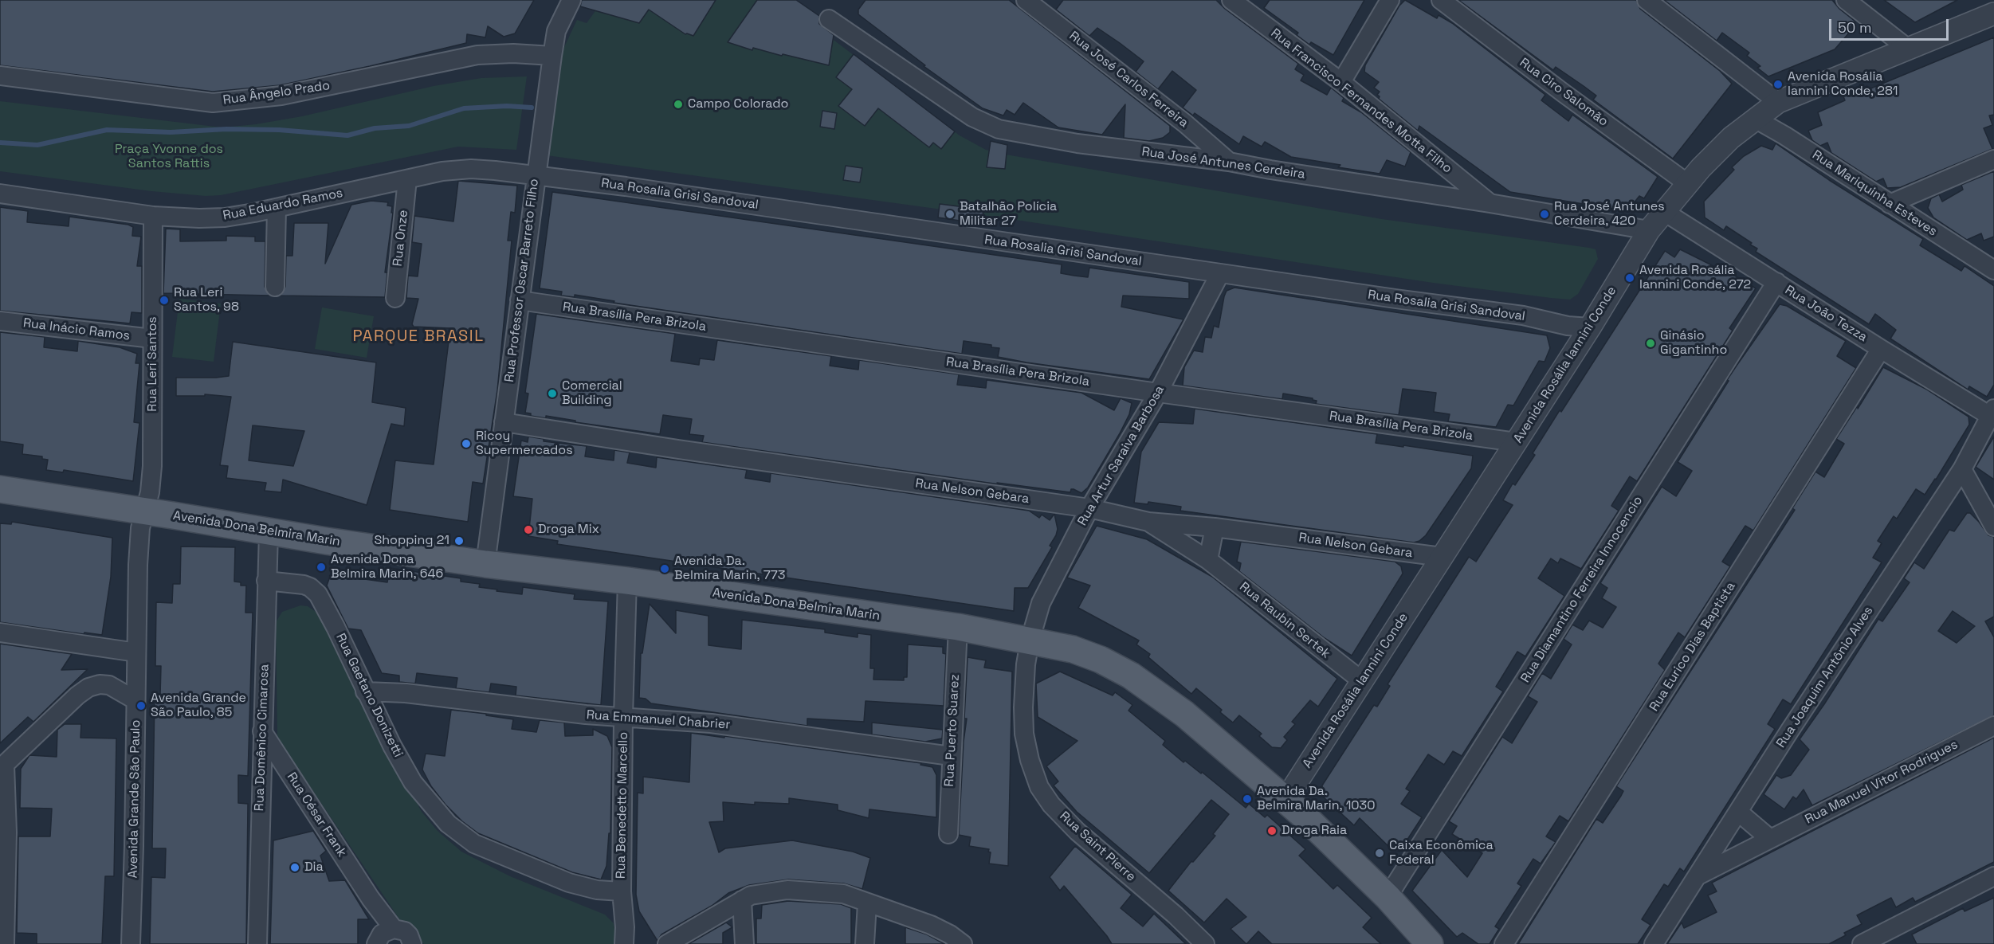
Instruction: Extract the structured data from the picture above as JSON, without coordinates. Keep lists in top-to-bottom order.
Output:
{
  "streets": {
    "main road": ["Avenida Dona Belmira Marin"],
    "street": [
      "Rua José Carlos Ferreira",
      "Rua Ciro Salomão",
      "Rua Ângelo Prado",
      "Rua Francisco Fernandes Motta Filho",
      "Rua José Antunes Cerdeira",
      "Rua Mariquinha Esteves",
      "Rua Rosalia Grisi Sandoval",
      "Rua Eduardo Ramos",
      "Rua Onze",
      "Rua Professor Oscar Barreto Filho",
      "Rua João Tezza",
      "Rua Brasília Pera Brizola",
      "Rua Inácio Ramos",
      "Rua Leri Santos",
      "Avenida Rosália Iannini Conde",
      "Rua Artur Saraiva Barbosa",
      "Rua Nelson Gebara",
      "Rua Diamantino Ferreira Innocencio",
      "Rua Raubin Sertek",
      "Rua Eurico Dias Baptista",
      "Rua Joaquim Antônio Alves",
      "Rua Gaetano Donizetti",
      "Rua Emmanuel Chabrier",
      "Rua Puerto Suarez",
      "Rua Domênico Cimarosa",
      "Rua Manuel Vitor Rodrigues",
      "Avenida Grande São Paulo",
      "Rua Benedetto Marcello",
      "Rua César Frank",
      "Rua Saint Pierre"
    ]
  },
  "crossings": [
    ["Rua José Carlos Ferreira", "Rua José Antunes Cerdeira"],
    ["Rua Ciro Salomão", "Avenida Rosália Iannini Conde"],
    ["Rua Ângelo Prado", "Rua Professor Oscar Barreto Filho"],
    ["Rua Francisco Fernandes Motta Filho", "Rua José Antunes Cerdeira"],
    ["Rua José Antunes Cerdeira", "Avenida Rosália Iannini Conde"],
    ["Rua Mariquinha Esteves", "Avenida Rosália Iannini Conde"],
    ["Rua Rosalia Grisi Sandoval", "Rua Eduardo Ramos"],
    ["Rua Rosalia Grisi Sandoval", "Rua Professor Oscar Barreto Filho"],
    ["Rua Rosalia Grisi Sandoval", "Avenida Rosália Iannini Conde"],
    ["Rua Rosalia Grisi Sandoval", "Rua Artur Saraiva Barbosa"],
    ["Rua Eduardo Ramos", "Rua Onze"],
    ["Rua Eduardo Ramos", "Rua Professor Oscar Barreto Filho"],
    ["Rua Eduardo Ramos", "Rua Leri Santos"],
    ["Rua Professor Oscar Barreto Filho", "Rua Brasília Pera Brizola"],
    ["Rua Professor Oscar Barreto Filho", "Rua Nelson Gebara"],
    ["Rua Professor Oscar Barreto Filho", "Avenida Dona Belmira Marin"],
    ["Rua João Tezza", "Avenida Rosália Iannini Conde"],
    ["Rua João Tezza", "Rua Diamantino Ferreira Innocencio"],
    ["Rua João Tezza", "Rua Eurico Dias Baptista"],
    ["Rua João Tezza", "Rua Joaquim Antônio Alves"],
    ["Rua Brasília Pera Brizola", "Avenida Rosália Iannini Conde"],
    ["Rua Brasília Pera Brizola", "Rua Artur Saraiva Barbosa"],
    ["Rua Inácio Ramos", "Rua Leri Santos"],
    ["Rua Leri Santos", "Avenida Dona Belmira Marin"],
    ["Rua Leri Santos", "Avenida Grande São Paulo"],
    ["Avenida Rosália Iannini Conde", "Rua Nelson Gebara"],
    ["Avenida Rosália Iannini Conde", "Avenida Dona Belmira Marin"],
    ["Avenida Rosália Iannini Conde", "Rua Raubin Sertek"],
    ["Rua Artur Saraiva Barbosa", "Rua Nelson Gebara"],
    ["Rua Artur Saraiva Barbosa", "Avenida Dona Belmira Marin"],
    ["Rua Artur Saraiva Barbosa", "Rua Saint Pierre"],
    ["Rua Nelson Gebara", "Rua Raubin Sertek"],
    ["Avenida Dona Belmira Marin", "Rua Diamantino Ferreira Innocencio"],
    ["Avenida Dona Belmira Marin", "Rua Puerto Suarez"],
    ["Avenida Dona Belmira Marin", "Rua Domênico Cimarosa"],
    ["Avenida Dona Belmira Marin", "Avenida Grande São Paulo"],
    ["Avenida Dona Belmira Marin", "Rua Benedetto Marcello"],
    ["Avenida Dona Belmira Marin", "Rua Saint Pierre"],
    ["Rua Joaquim Antônio Alves", "Rua Manuel Vitor Rodrigues"],
    ["Rua Gaetano Donizetti", "Rua Emmanuel Chabrier"],
    ["Rua Gaetano Donizetti", "Rua Domênico Cimarosa"],
    ["Rua Gaetano Donizetti", "Rua Benedetto Marcello"],
    ["Rua Emmanuel Chabrier", "Rua Puerto Suarez"],
    ["Rua Emmanuel Chabrier", "Rua Benedetto Marcello"],
    ["Rua Domênico Cimarosa", "Rua César Frank"]
  ],
  "districts": ["PARQUE BRASIL"],
  "parks": ["Praça Yvonne dos Santos Rattis"],
  "places": [
    "Avenida Rosália Iannini Conde, 281",
    "Campo Colorado",
    "Batalhão Polícia Militar 27",
    "Rua José Antunes Cerdeira, 420",
    "Avenida Rosália Iannini Conde, 272",
    "Rua Leri Santos, 98",
    "Ginásio Gigantinho",
    "Comercial Building",
    "Ricoy Supermercados",
    "Droga Mix",
    "Shopping 21",
    "Avenida Dona Belmira Marin, 646",
    "Avenida Da. Belmira Marin, 773",
    "Avenida Grande São Paulo, 85",
    "Avenida Da. Belmira Marin, 1030",
    "Droga Raia",
    "Caixa Econômica Federal",
    "Dia"
  ],
  "scale_bar": "50 m"
}
